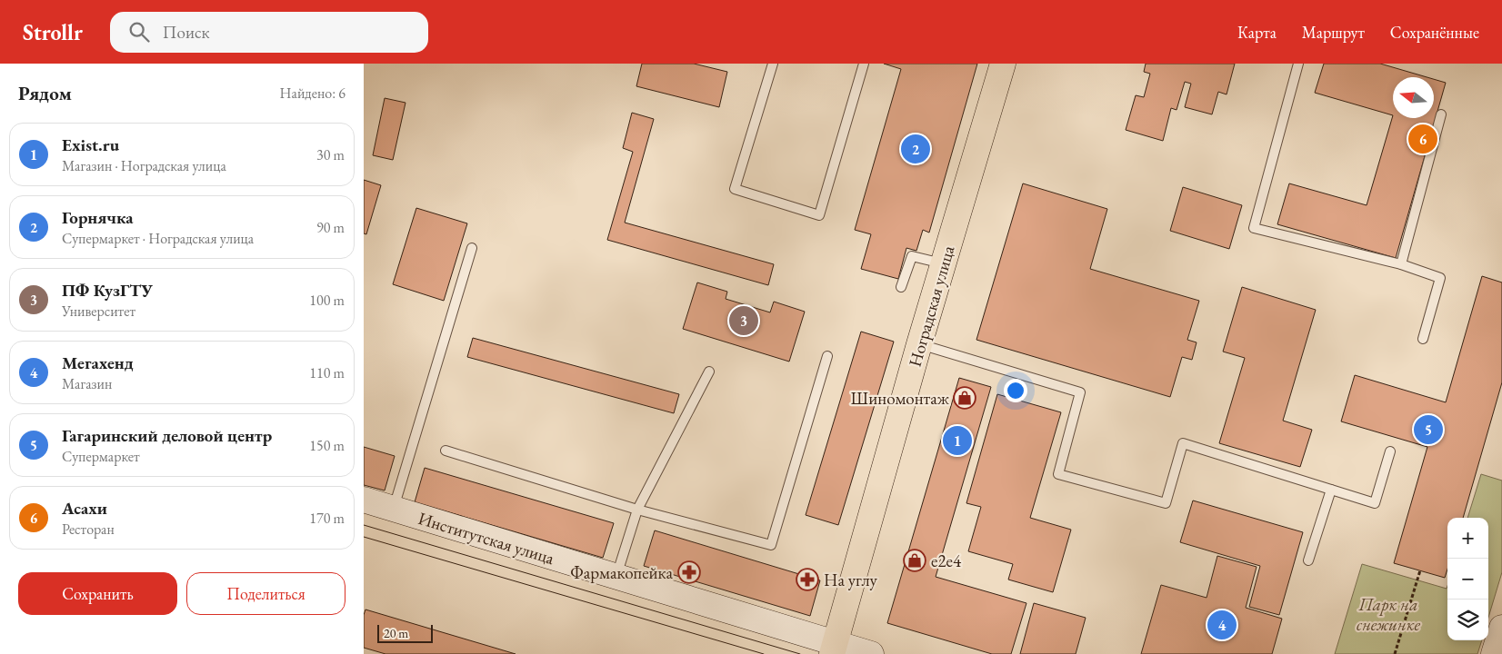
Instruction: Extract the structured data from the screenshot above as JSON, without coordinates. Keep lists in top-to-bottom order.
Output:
{
  "streets": {
    "main road": ["Ноградская улица", "Институтская улица"]
  },
  "crossings": [
    ["Ноградская улица", "Институтская улица"]
  ],
  "parks": ["Парк на снежинке"],
  "places": {
    "shop": ["Шиномонтаж", "e2e4"],
    "pharmacy": ["Фармакопейка", "На углу"]
  },
  "scale_bar": "20 m",
  "north": "left",
  "page": {
    "header": "Strollr",
    "search": "Поиск",
    "nav": ["Карта", "Маршрут", "Сохранённые"],
    "heading": ["Рядом", "Найдено: 6"],
    "list": [
      {
        "mark": "1",
        "name": "Exist.ru",
        "note": "Магазин · Ноградская улица",
        "value": "30 m"
      },
      {
        "mark": "2",
        "name": "Горнячка",
        "note": "Супермаркет · Ноградская улица",
        "value": "90 m"
      },
      {
        "mark": "3",
        "name": "ПФ КузГТУ",
        "note": "Университет",
        "value": "100 m"
      },
      {
        "mark": "4",
        "name": "Мегахенд",
        "note": "Магазин",
        "value": "110 m"
      },
      {
        "mark": "5",
        "name": "Гагаринский деловой центр",
        "note": "Супермаркет",
        "value": "150 m"
      },
      {
        "mark": "6",
        "name": "Асахи",
        "note": "Ресторан",
        "value": "170 m"
      }
    ],
    "pins": [
      "6",
      "2",
      "3",
      "5",
      "1",
      "4"
    ],
    "map_buttons": ["+", "−"],
    "buttons": ["Сохранить", "Поделиться"],
    "scale": "20 m"
  }
}
